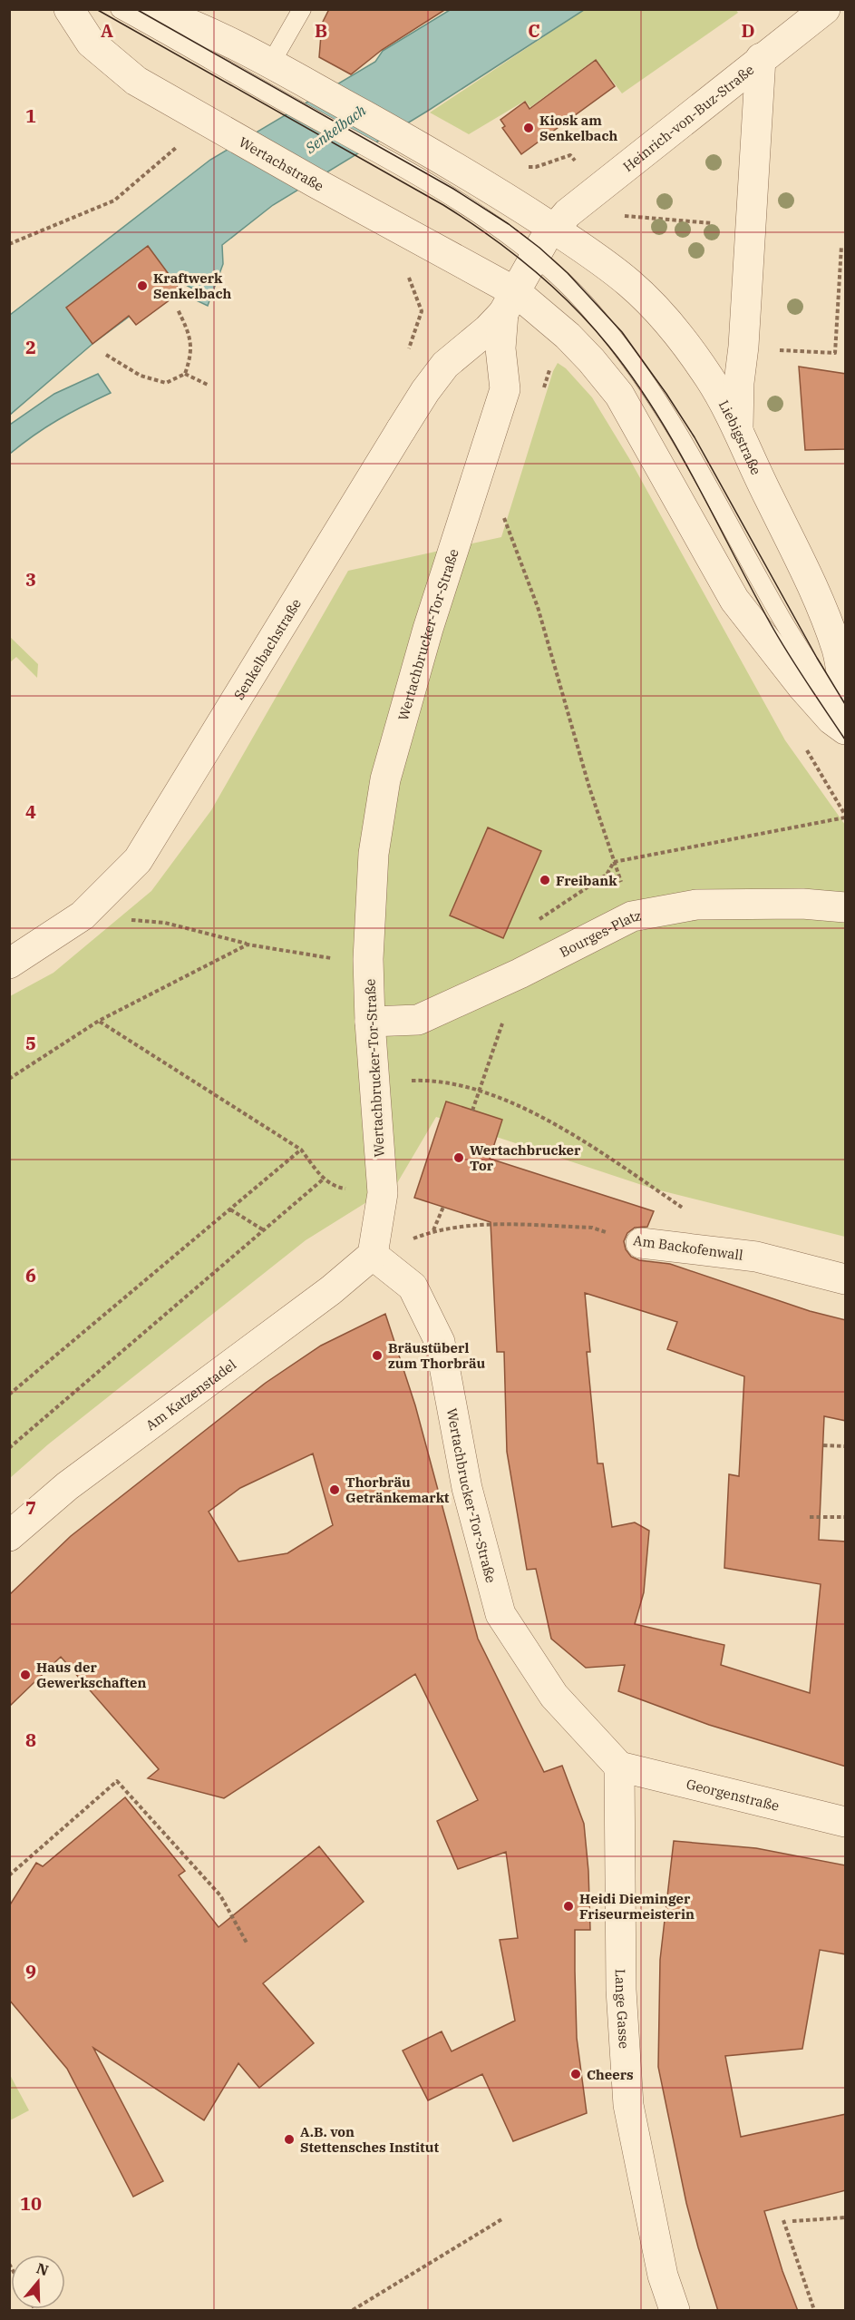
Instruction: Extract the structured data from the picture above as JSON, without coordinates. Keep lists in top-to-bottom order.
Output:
{
  "streets": {
    "street": [
      "Heinrich-von-Buz-Straße",
      "Wertachstraße",
      "Liebigstraße",
      "Wertachbrucker-Tor-Straße",
      "Senkelbachstraße",
      "Bourges-Platz",
      "Am Backofenwall",
      "Am Katzenstadel",
      "Georgenstraße",
      "Lange Gasse"
    ]
  },
  "crossings": [
    ["Heinrich-von-Buz-Straße", "Wertachstraße"],
    ["Heinrich-von-Buz-Straße", "Liebigstraße"],
    ["Heinrich-von-Buz-Straße", "Wertachbrucker-Tor-Straße"],
    ["Heinrich-von-Buz-Straße", "Senkelbachstraße"],
    ["Wertachstraße", "Wertachbrucker-Tor-Straße"],
    ["Wertachstraße", "Senkelbachstraße"],
    ["Wertachbrucker-Tor-Straße", "Senkelbachstraße"],
    ["Wertachbrucker-Tor-Straße", "Bourges-Platz"],
    ["Wertachbrucker-Tor-Straße", "Am Katzenstadel"],
    ["Wertachbrucker-Tor-Straße", "Georgenstraße"],
    ["Wertachbrucker-Tor-Straße", "Lange Gasse"],
    ["Georgenstraße", "Lange Gasse"]
  ],
  "water": ["Senkelbach"],
  "places": [
    "Kiosk am Senkelbach",
    "Kraftwerk Senkelbach",
    "Freibank",
    "Wertachbrucker Tor",
    "Bräustüberl zum Thorbräu",
    "Thorbräu Getränkemarkt",
    "Haus der Gewerkschaften",
    "Heidi Dieminger Friseurmeisterin",
    "Cheers",
    "A.B. von Stettensches Institut"
  ],
  "north": "top",
  "grid": {
    "columns": [
      "A",
      "B",
      "C",
      "D"
    ],
    "rows": [
      "1",
      "2",
      "3",
      "4",
      "5",
      "6",
      "7",
      "8",
      "9",
      "10"
    ]
  }
}
